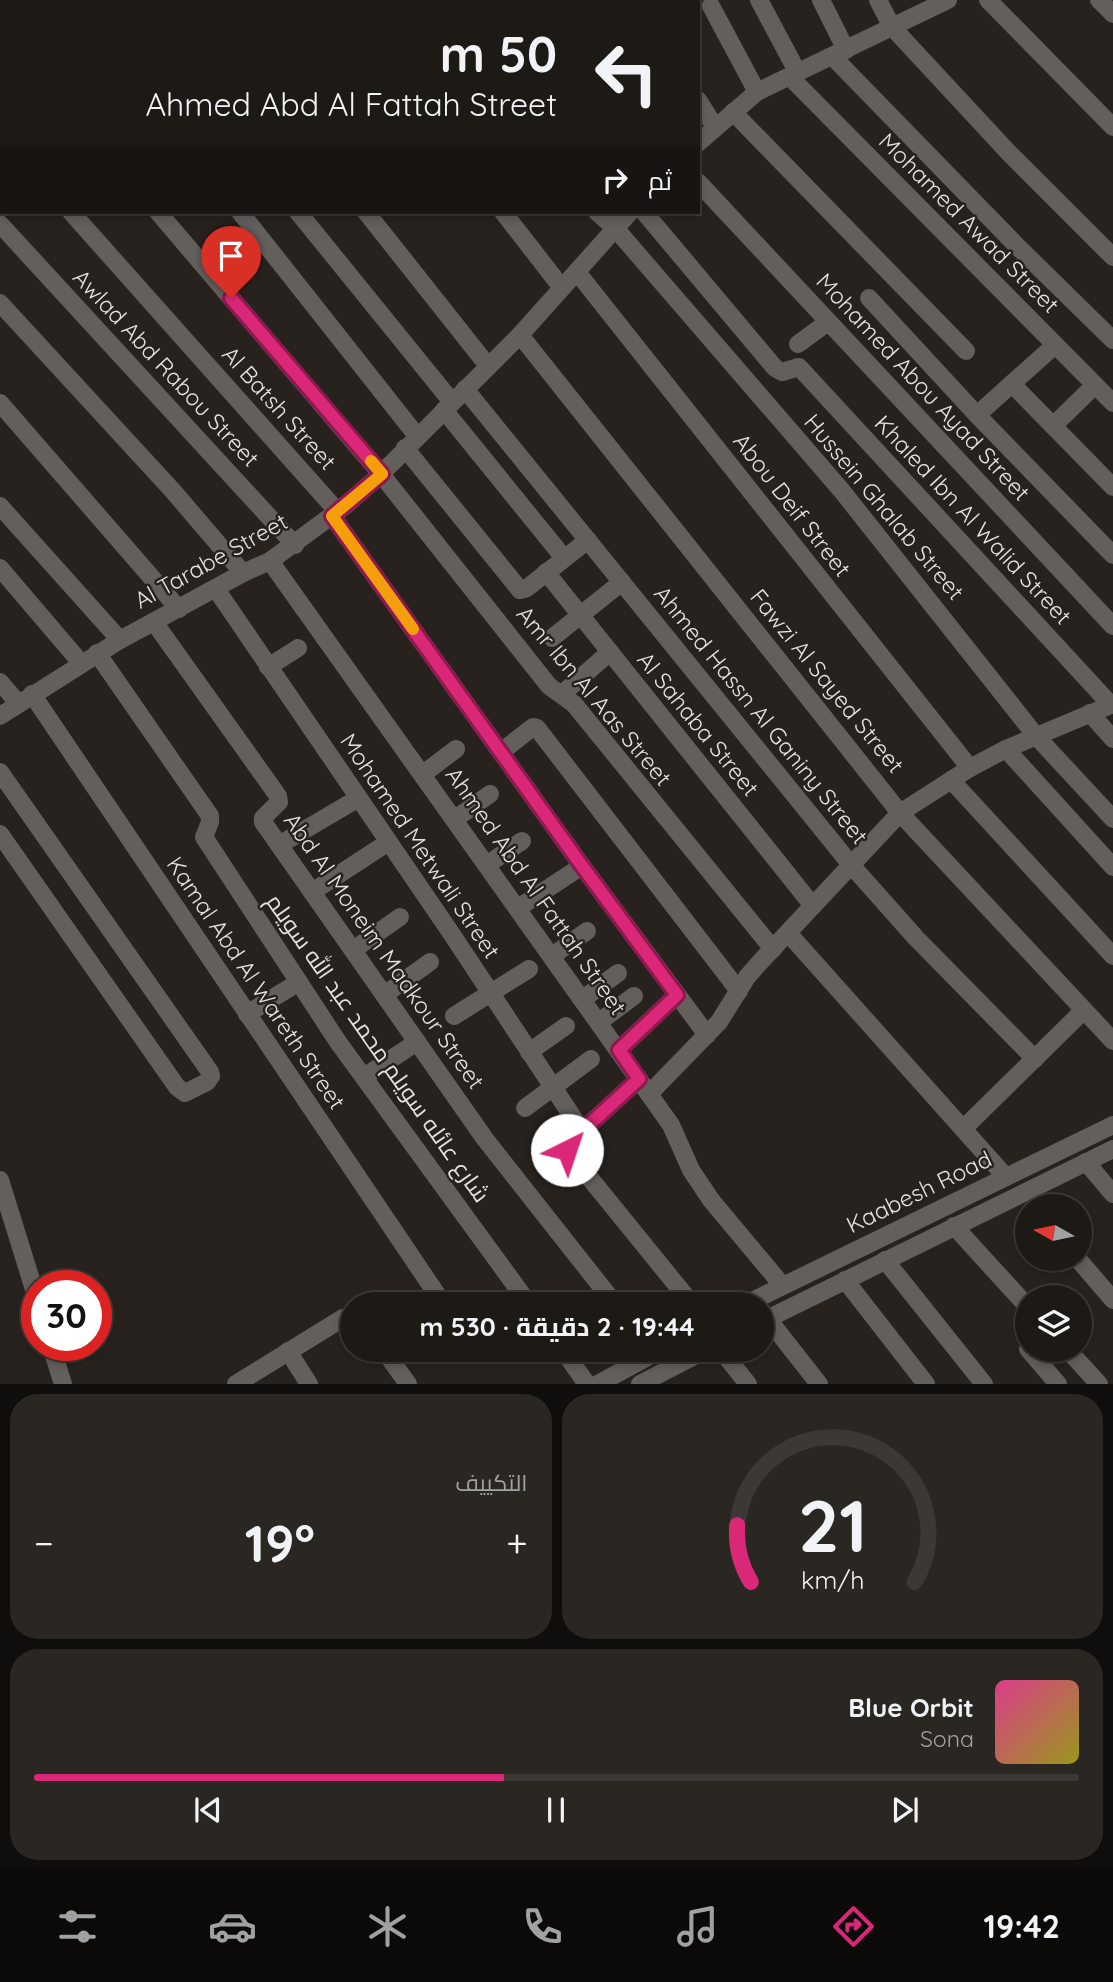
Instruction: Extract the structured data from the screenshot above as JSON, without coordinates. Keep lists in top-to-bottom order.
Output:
{
  "streets": {
    "street": [
      "Mohamed Awad Street",
      "Awlad Abd Rabou Street",
      "Mohamed Abou Ayad Street",
      "Al Batsh Street",
      "Abou Deif Street",
      "Hussein Ghalab Street",
      "Khaled Ibn Al Walid Street",
      "Al Tarabe Street",
      "Fawzi Al Sayed Street",
      "Amr Ibn Al Aas Street",
      "Ahmed Hassn Al Ganiny Street",
      "Al Sahaba Street",
      "Mohamed Metwali Street",
      "Ahmed Abd Al Fattah Street",
      "Abd Al Moneim Madkour Street",
      "Kamal Abd Al Wareth Street",
      "شارع عائله سويلم محمد عبد الله سويلم",
      "Kaabesh Road"
    ]
  },
  "crossings": [
    ["Awlad Abd Rabou Street", "Al Tarabe Street"],
    ["Al Batsh Street", "Al Tarabe Street"],
    ["Abou Deif Street", "Al Tarabe Street"],
    ["Hussein Ghalab Street", "Al Tarabe Street"],
    ["Al Tarabe Street", "Fawzi Al Sayed Street"],
    ["Al Tarabe Street", "Amr Ibn Al Aas Street"],
    ["Al Tarabe Street", "Ahmed Hassn Al Ganiny Street"],
    ["Al Tarabe Street", "Mohamed Metwali Street"],
    ["Al Tarabe Street", "Ahmed Abd Al Fattah Street"],
    ["Al Tarabe Street", "Abd Al Moneim Madkour Street"],
    ["Al Tarabe Street", "Kamal Abd Al Wareth Street"],
    ["Al Tarabe Street", "شارع عائله سويلم محمد عبد الله سويلم"],
    ["Ahmed Abd Al Fattah Street", "Kaabesh Road"]
  ],
  "north": "left",
  "page": {
    "turn": ["50 m", "Ahmed Abd Al Fattah Street"],
    "then": "ثم",
    "limit": "30",
    "trip": "19:44 · 2 دقيقة · 530 m",
    "tile": "التكييف",
    "heat": ["−", "19°", "+"],
    "song": ["Blue Orbit", "Sona"],
    "tabs": "19:42",
    "gauge": ["21", "km/h"]
  }
}
